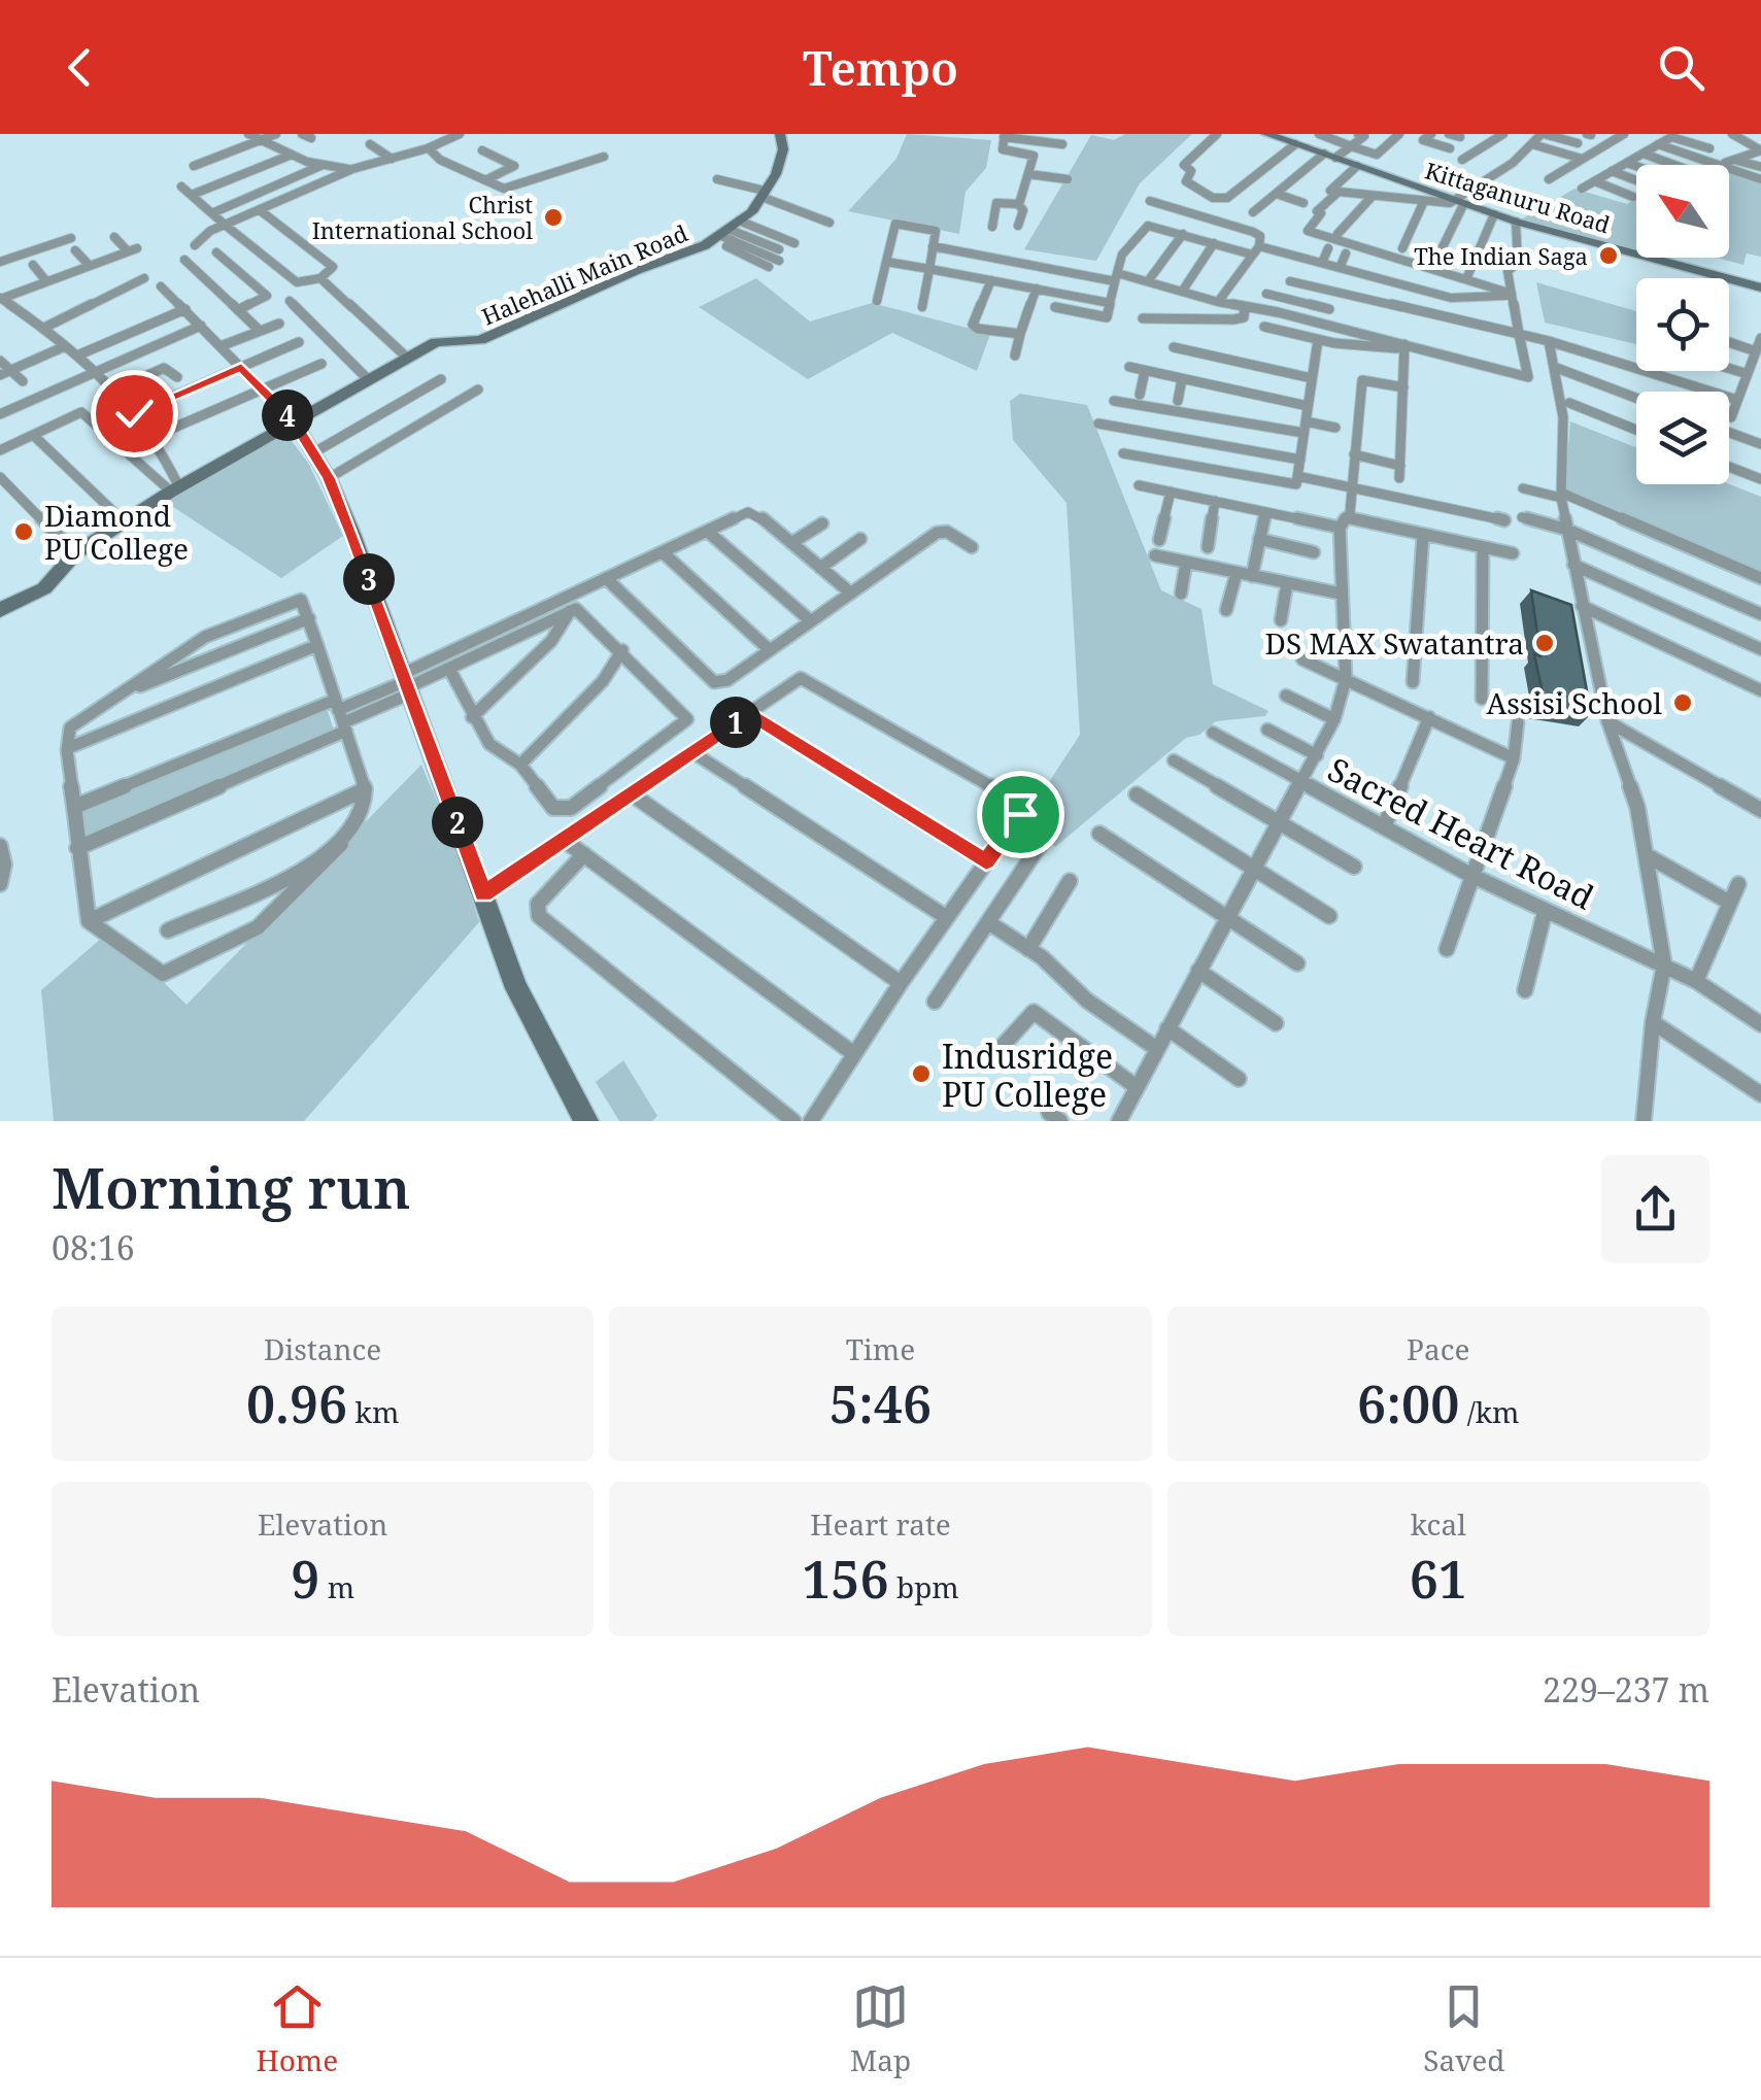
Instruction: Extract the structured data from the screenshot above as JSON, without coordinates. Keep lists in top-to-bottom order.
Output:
{
  "streets": {
    "street": ["Kittaganuru Road", "Halehalli Main Road", "Sacred Heart Road"]
  },
  "places": [
    "Christ International School",
    "The Indian Saga",
    "Diamond PU College",
    "DS MAX Swatantra",
    "Assisi School",
    "Indusridge PU College"
  ],
  "north": "top left",
  "page": {
    "header": "Tempo",
    "pins": [
      "4",
      "3",
      "1",
      "2"
    ],
    "heading": ["Morning run", "08:16"],
    "stats": [
      ["Distance", "0.96 km"],
      ["Time", "5:46"],
      ["Pace", "6:00 /km"],
      ["Elevation", "9 m"],
      ["Heart rate", "156 bpm"],
      ["kcal", "61"]
    ],
    "chart": ["Elevation", "229–237 m"],
    "tabs": ["Home", "Map", "Saved"]
  }
}
